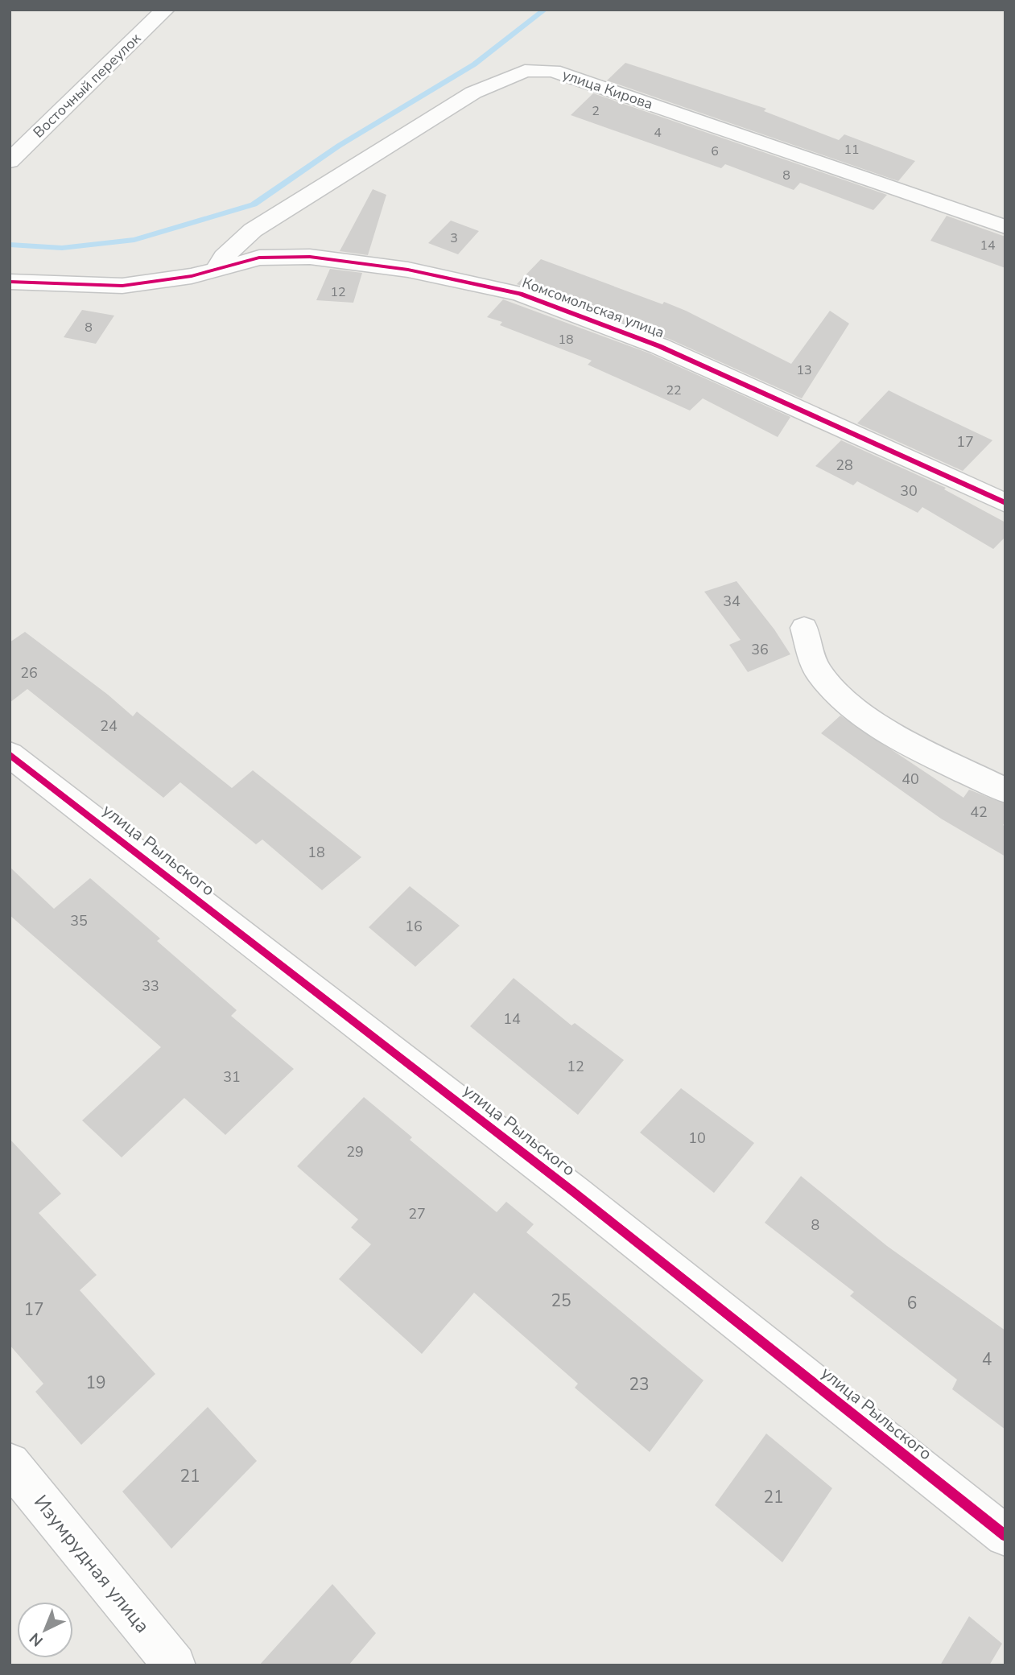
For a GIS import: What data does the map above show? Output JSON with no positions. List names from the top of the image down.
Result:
{
  "streets": {
    "street": [
      "Восточный переулок",
      "улица Кирова",
      "Комсомольская улица",
      "улица Рыльского",
      "Изумрудная улица"
    ]
  },
  "crossings": [
    ["улица Кирова", "Комсомольская улица"]
  ],
  "house_numbers": [
    "2",
    "4",
    "11",
    "6",
    "8",
    "3",
    "14",
    "12",
    "8",
    "18",
    "13",
    "22",
    "17",
    "28",
    "30",
    "34",
    "36",
    "26",
    "24",
    "40",
    "42",
    "18",
    "35",
    "16",
    "33",
    "14",
    "12",
    "31",
    "10",
    "29",
    "27",
    "8",
    "25",
    "6",
    "17",
    "4",
    "19",
    "23",
    "21",
    "21"
  ],
  "north": "bottom left"
}
